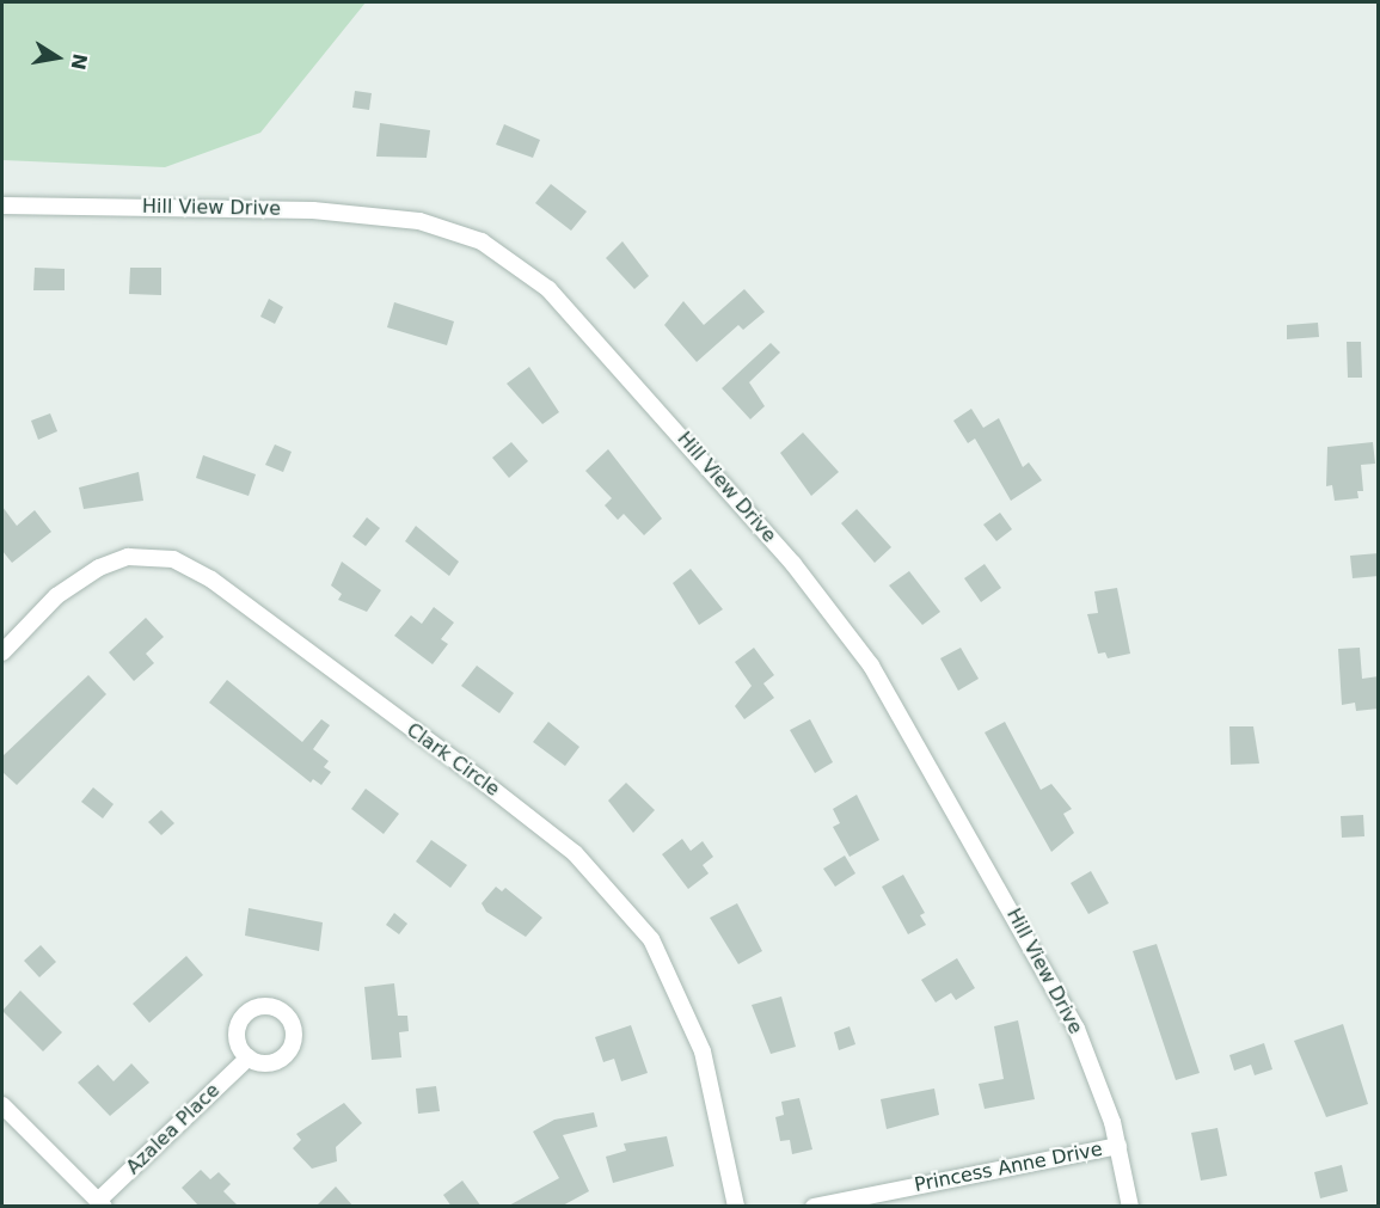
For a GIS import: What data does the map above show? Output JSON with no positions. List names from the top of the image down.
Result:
{
  "streets": {
    "street": [
      "Hill View Drive",
      "Clark Circle",
      "Azalea Place",
      "Princess Anne Drive"
    ]
  },
  "crossings": [
    ["Hill View Drive", "Princess Anne Drive"]
  ],
  "north": "right"
}
